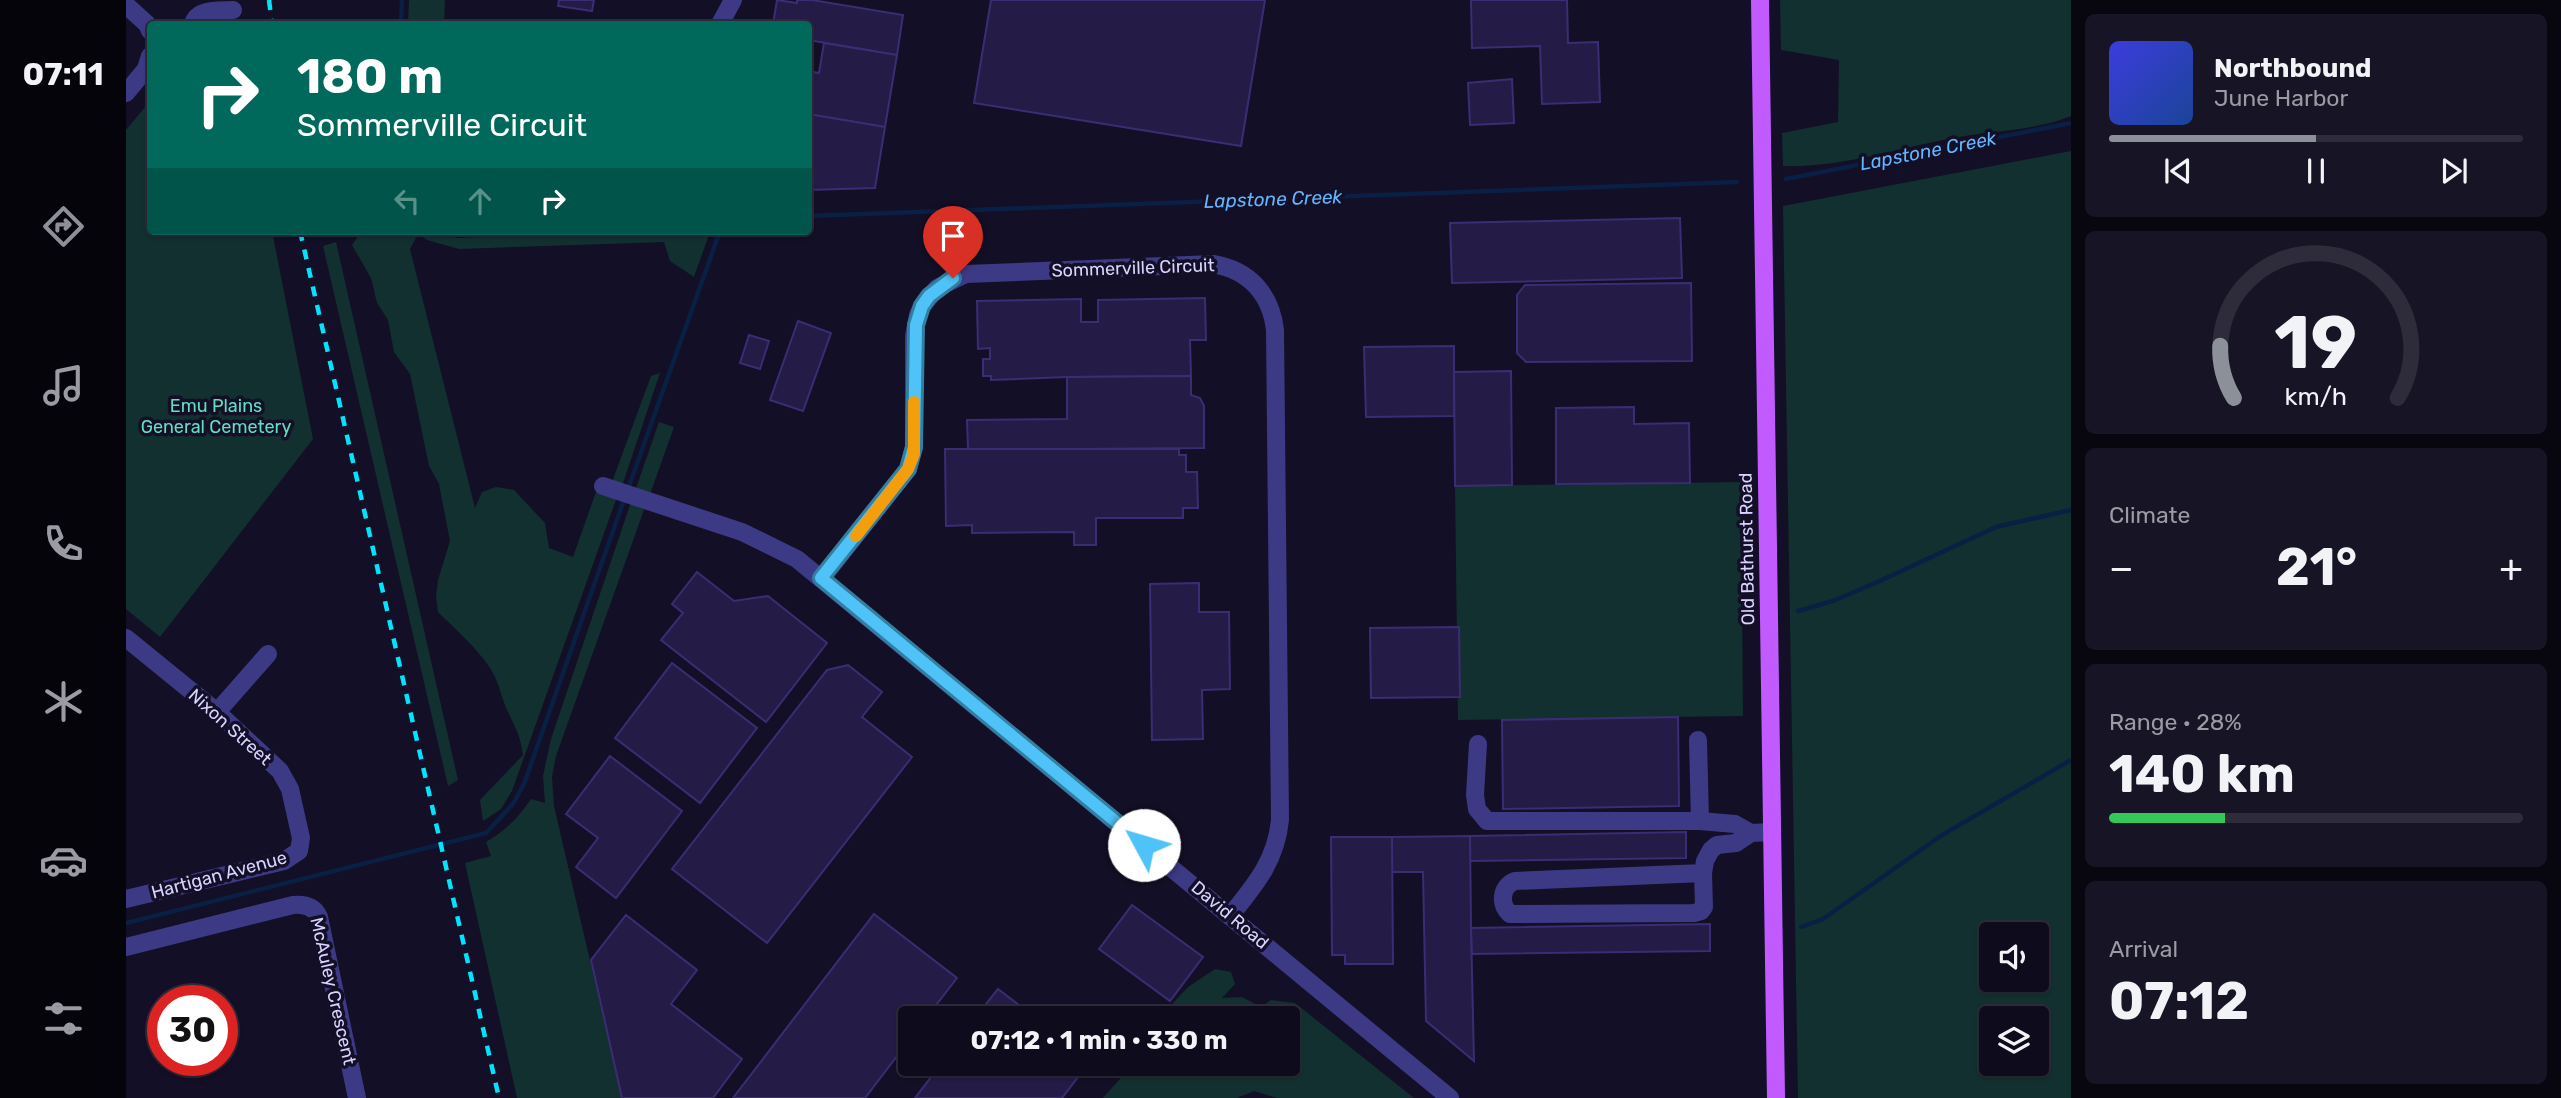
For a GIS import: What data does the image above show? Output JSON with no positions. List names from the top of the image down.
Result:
{
  "streets": {
    "main road": ["Old Bathurst Road"],
    "street": [
      "Sommerville Circuit",
      "Nixon Street",
      "Hartigan Avenue",
      "David Road",
      "McAuley Crescent"
    ]
  },
  "crossings": [
    ["Sommerville Circuit", "David Road"],
    ["Nixon Street", "Hartigan Avenue"]
  ],
  "water": ["Lapstone Creek"],
  "parks": ["Emu Plains General Cemetery"],
  "page": {
    "tabs": "07:11",
    "turn": ["180 m", "Sommerville Circuit"],
    "song": ["Northbound", "June Harbor"],
    "tile": [
      "Climate",
      ["Range · 28%", "140 km"],
      ["Arrival", "07:12"]
    ],
    "heat": ["−", "21°", "+"],
    "limit": "30",
    "trip": "07:12 · 1 min · 330 m",
    "gauge": ["19", "km/h"]
  }
}
